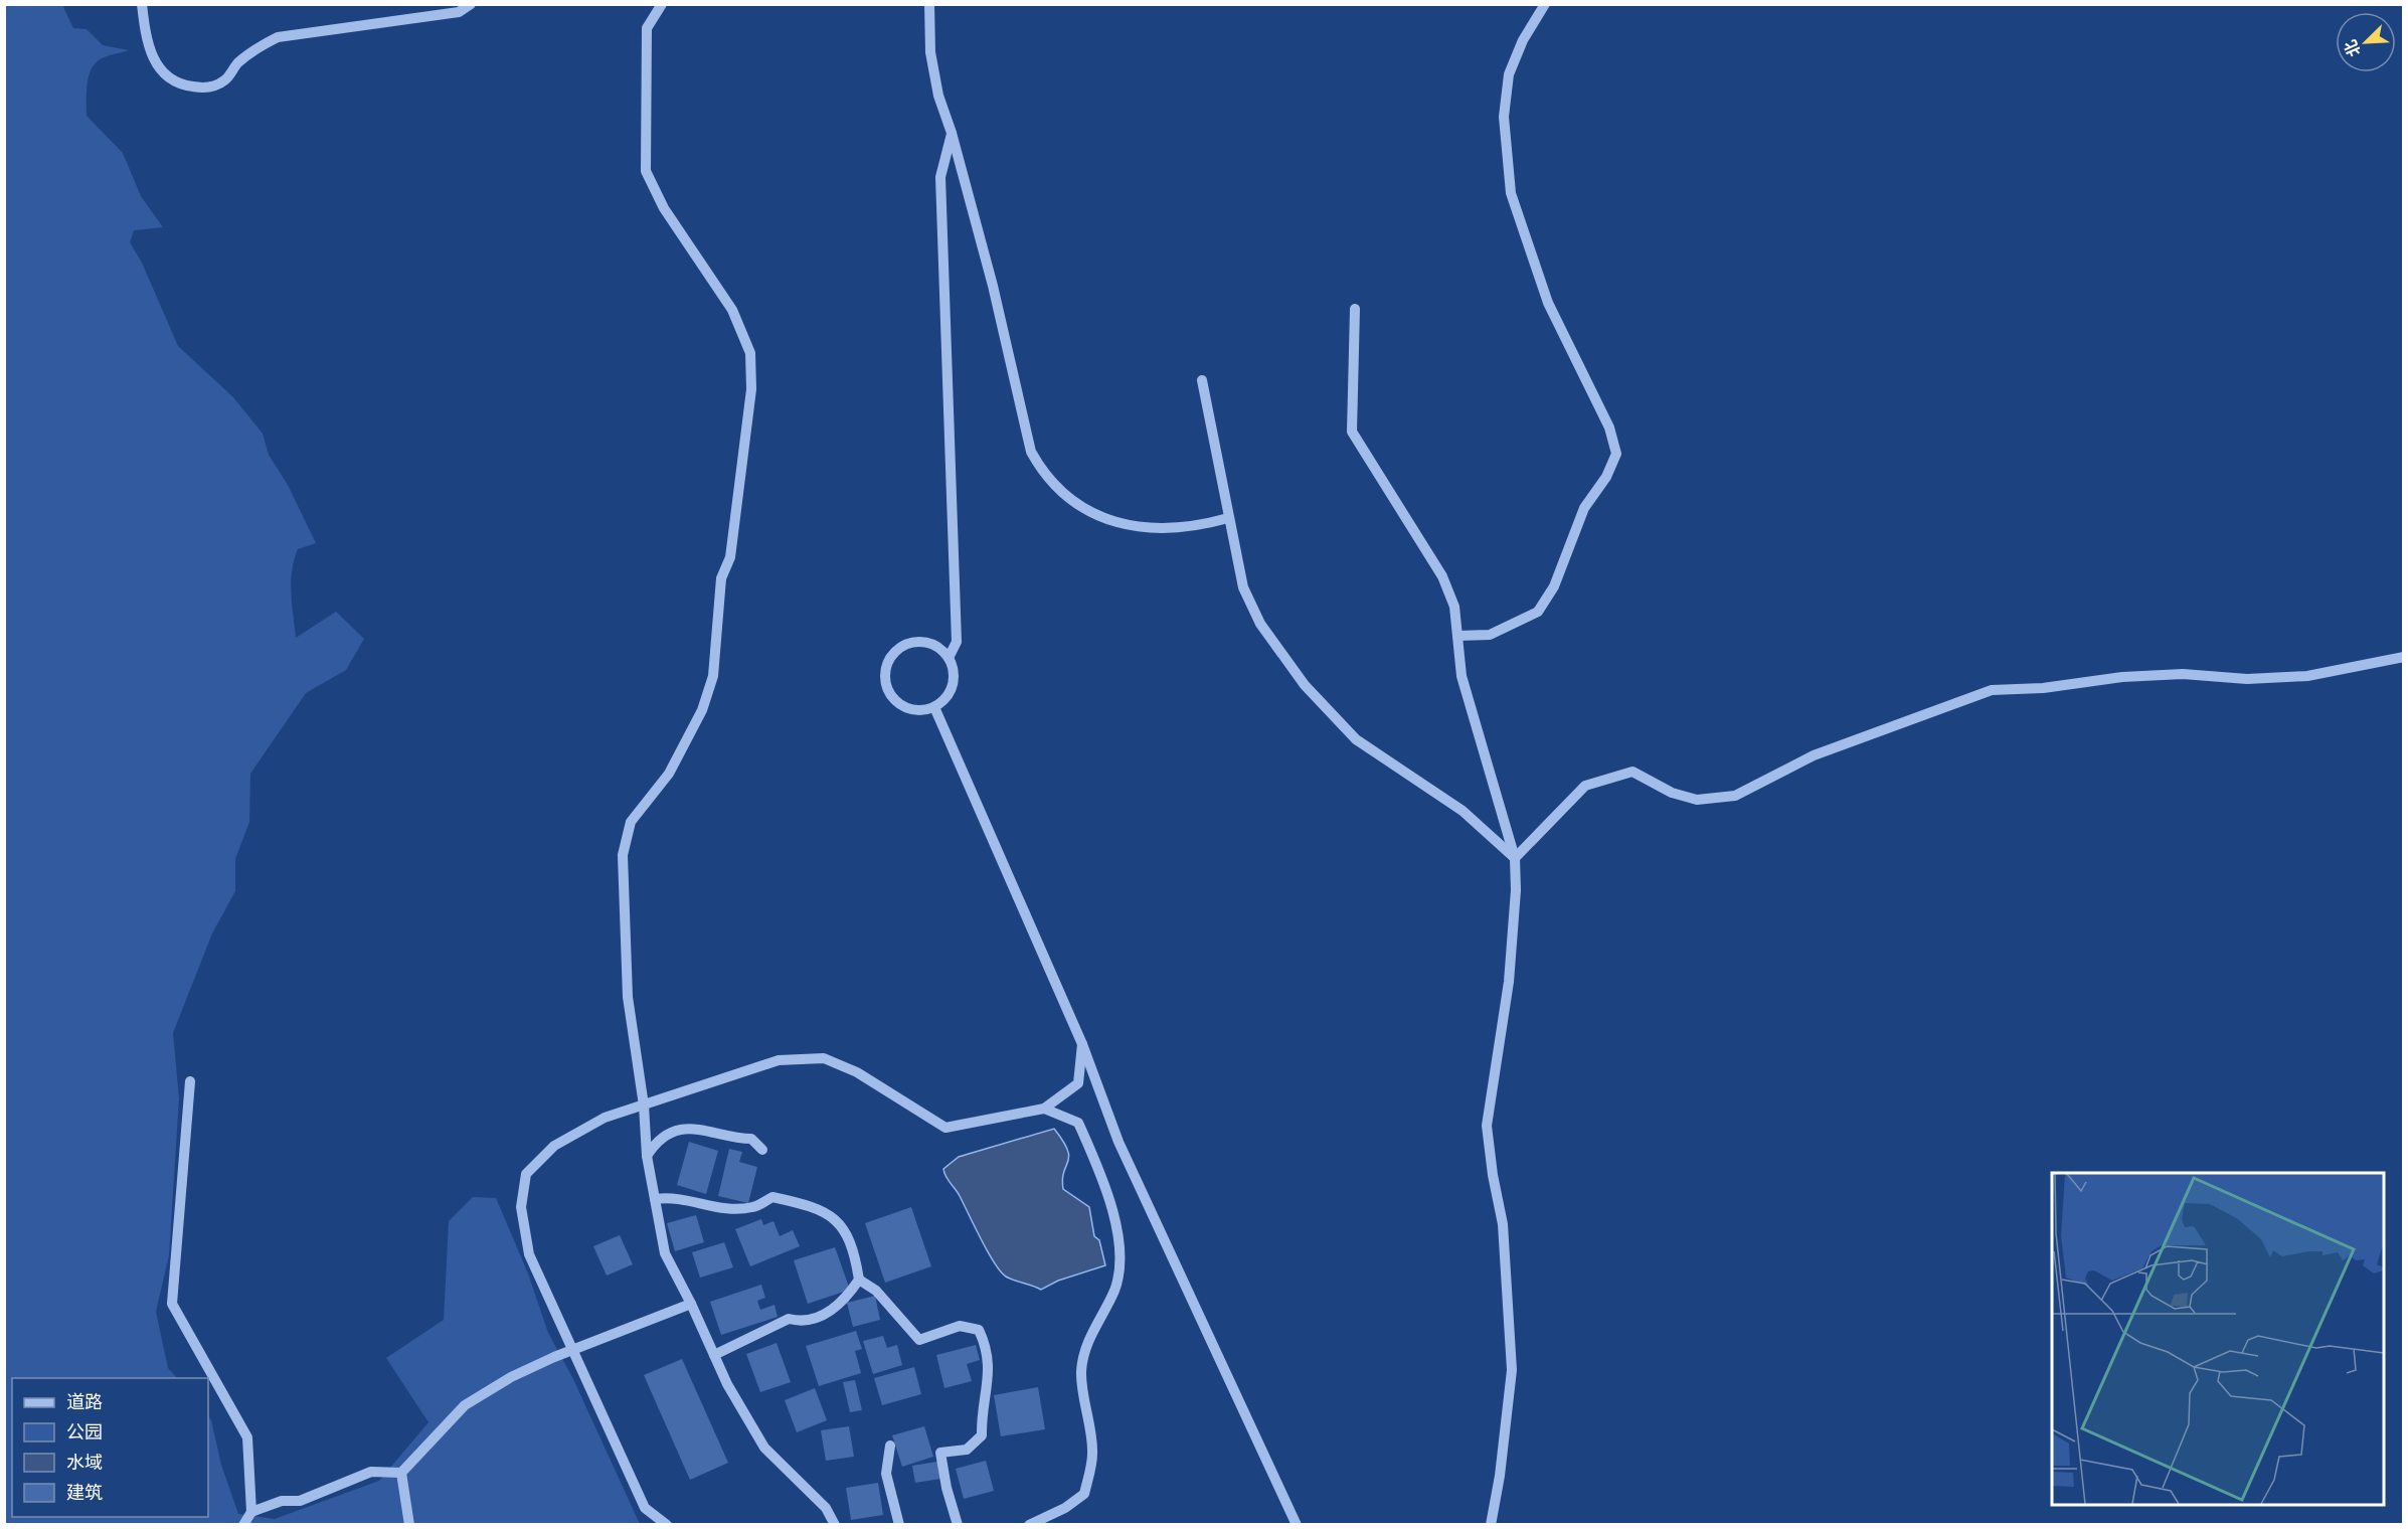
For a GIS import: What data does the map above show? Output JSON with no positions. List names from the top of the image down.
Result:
{
  "legend": [
    "道路",
    "公园",
    "水域",
    "建筑"
  ],
  "north": "bottom left"
}
